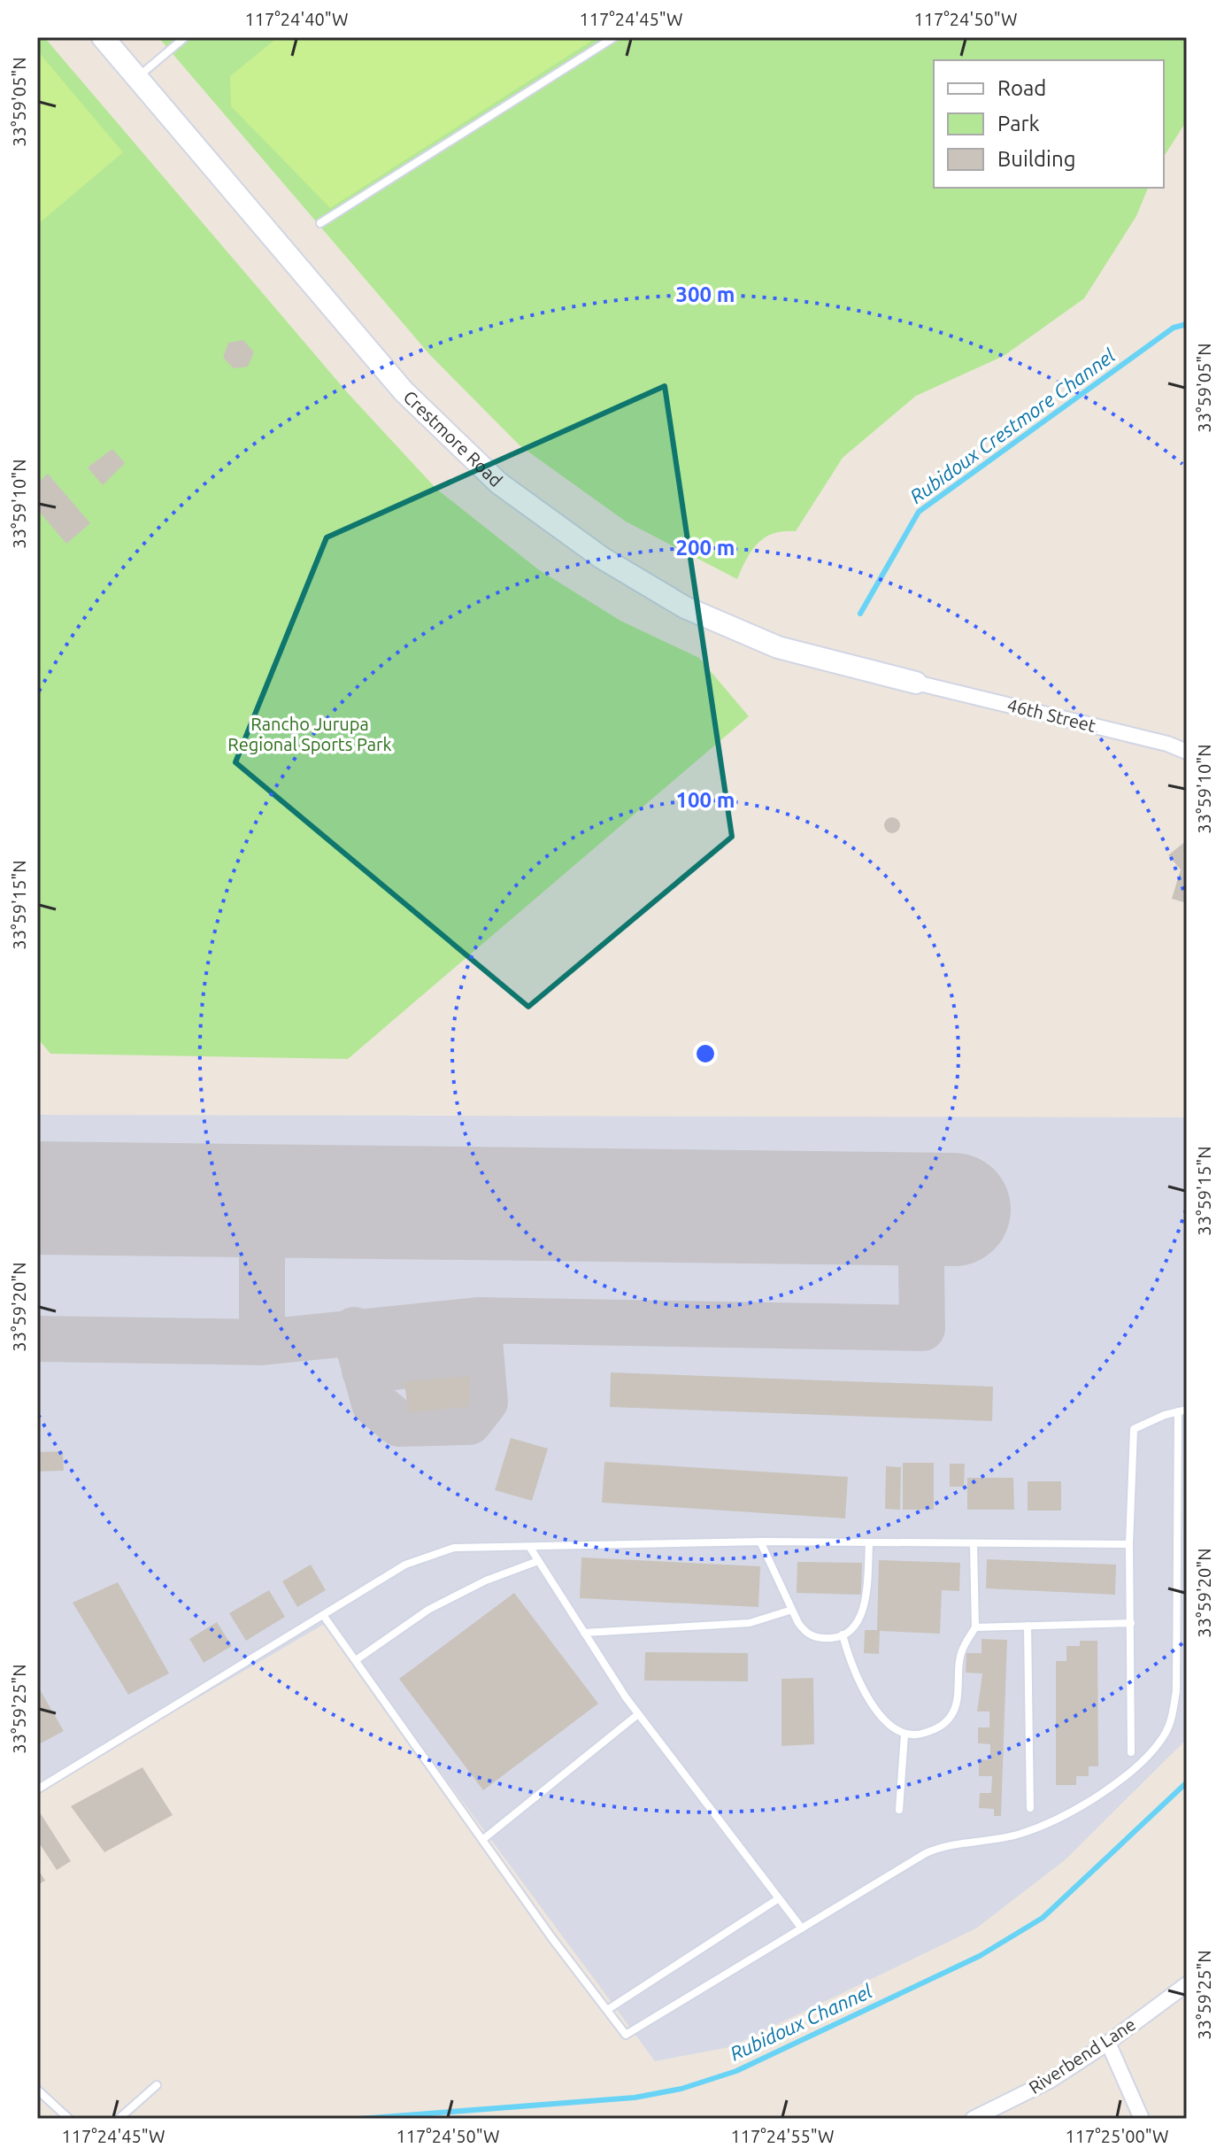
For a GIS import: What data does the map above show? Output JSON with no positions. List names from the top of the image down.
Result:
{
  "streets": {
    "street": ["Crestmore Road", "46th Street", "Riverbend Lane"]
  },
  "crossings": [
    ["Crestmore Road", "46th Street"]
  ],
  "water": ["Rubidoux Crestmore Channel", "Rubidoux Channel"],
  "parks": ["Rancho Jurupa Regional Sports Park"],
  "legend": ["Road", "Park", "Building"],
  "coordinates": [
    "117°24'40\"W",
    "117°24'45\"W",
    "117°24'50\"W",
    "33°59'05\"N",
    "33°59'10\"N",
    "33°59'15\"N",
    "33°59'20\"N",
    "33°59'25\"N",
    "117°24'55\"W",
    "117°25'00\"W"
  ],
  "rings": ["300 m", "200 m", "100 m"]
}
